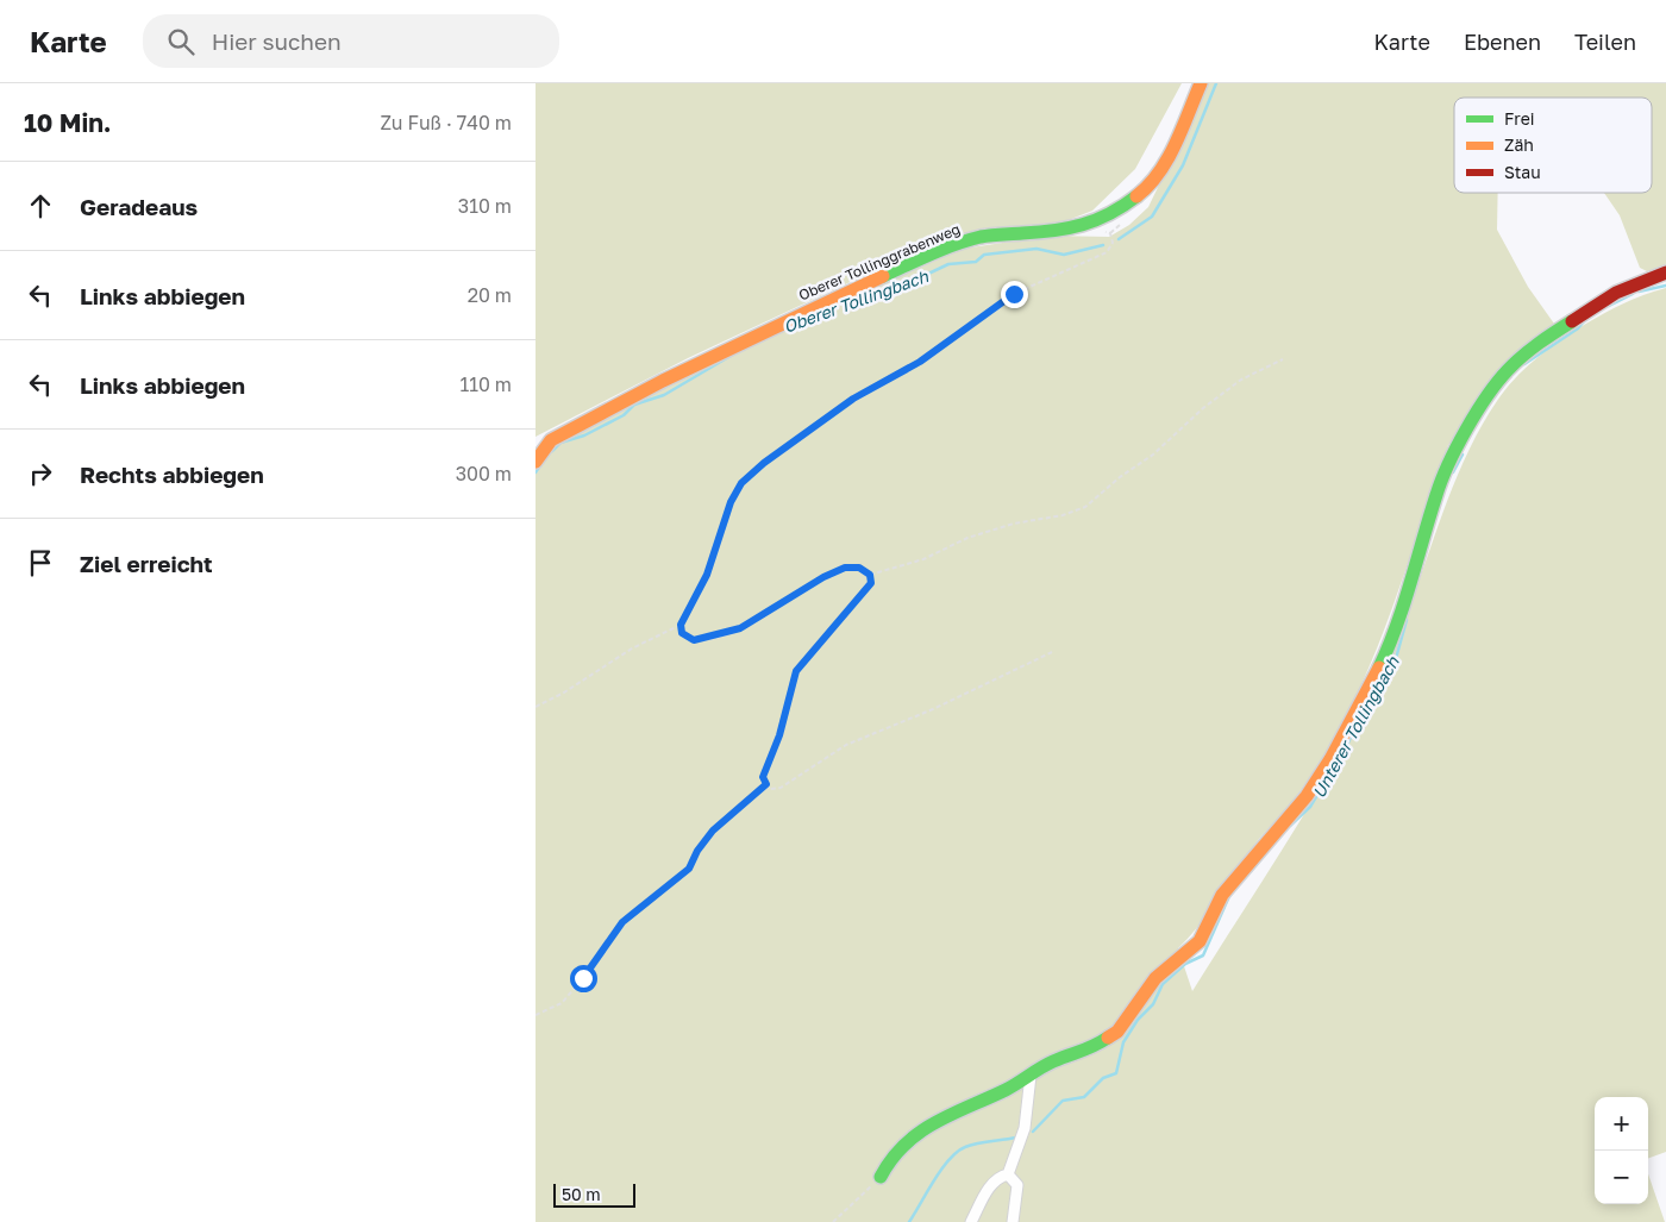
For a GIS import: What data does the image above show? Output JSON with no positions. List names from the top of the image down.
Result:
{
  "streets": {
    "street": ["Oberer Tollinggrabenweg"]
  },
  "water": ["Oberer Tollingbach", "Unterer Tollingbach"],
  "legend": ["Frei", "Zäh", "Stau"],
  "scale_bar": "50 m",
  "page": {
    "header": "Karte",
    "search": "Hier suchen",
    "nav": ["Karte", "Ebenen", "Teilen"],
    "heading": ["10 Min.", "Zu Fuß · 740 m"],
    "list": [
      ["Geradeaus", "310 m"],
      ["Links abbiegen", "20 m"],
      ["Links abbiegen", "110 m"],
      ["Rechts abbiegen", "300 m"],
      "Ziel erreicht"
    ],
    "map_buttons": ["+", "−"],
    "scale": "50 m"
  }
}
